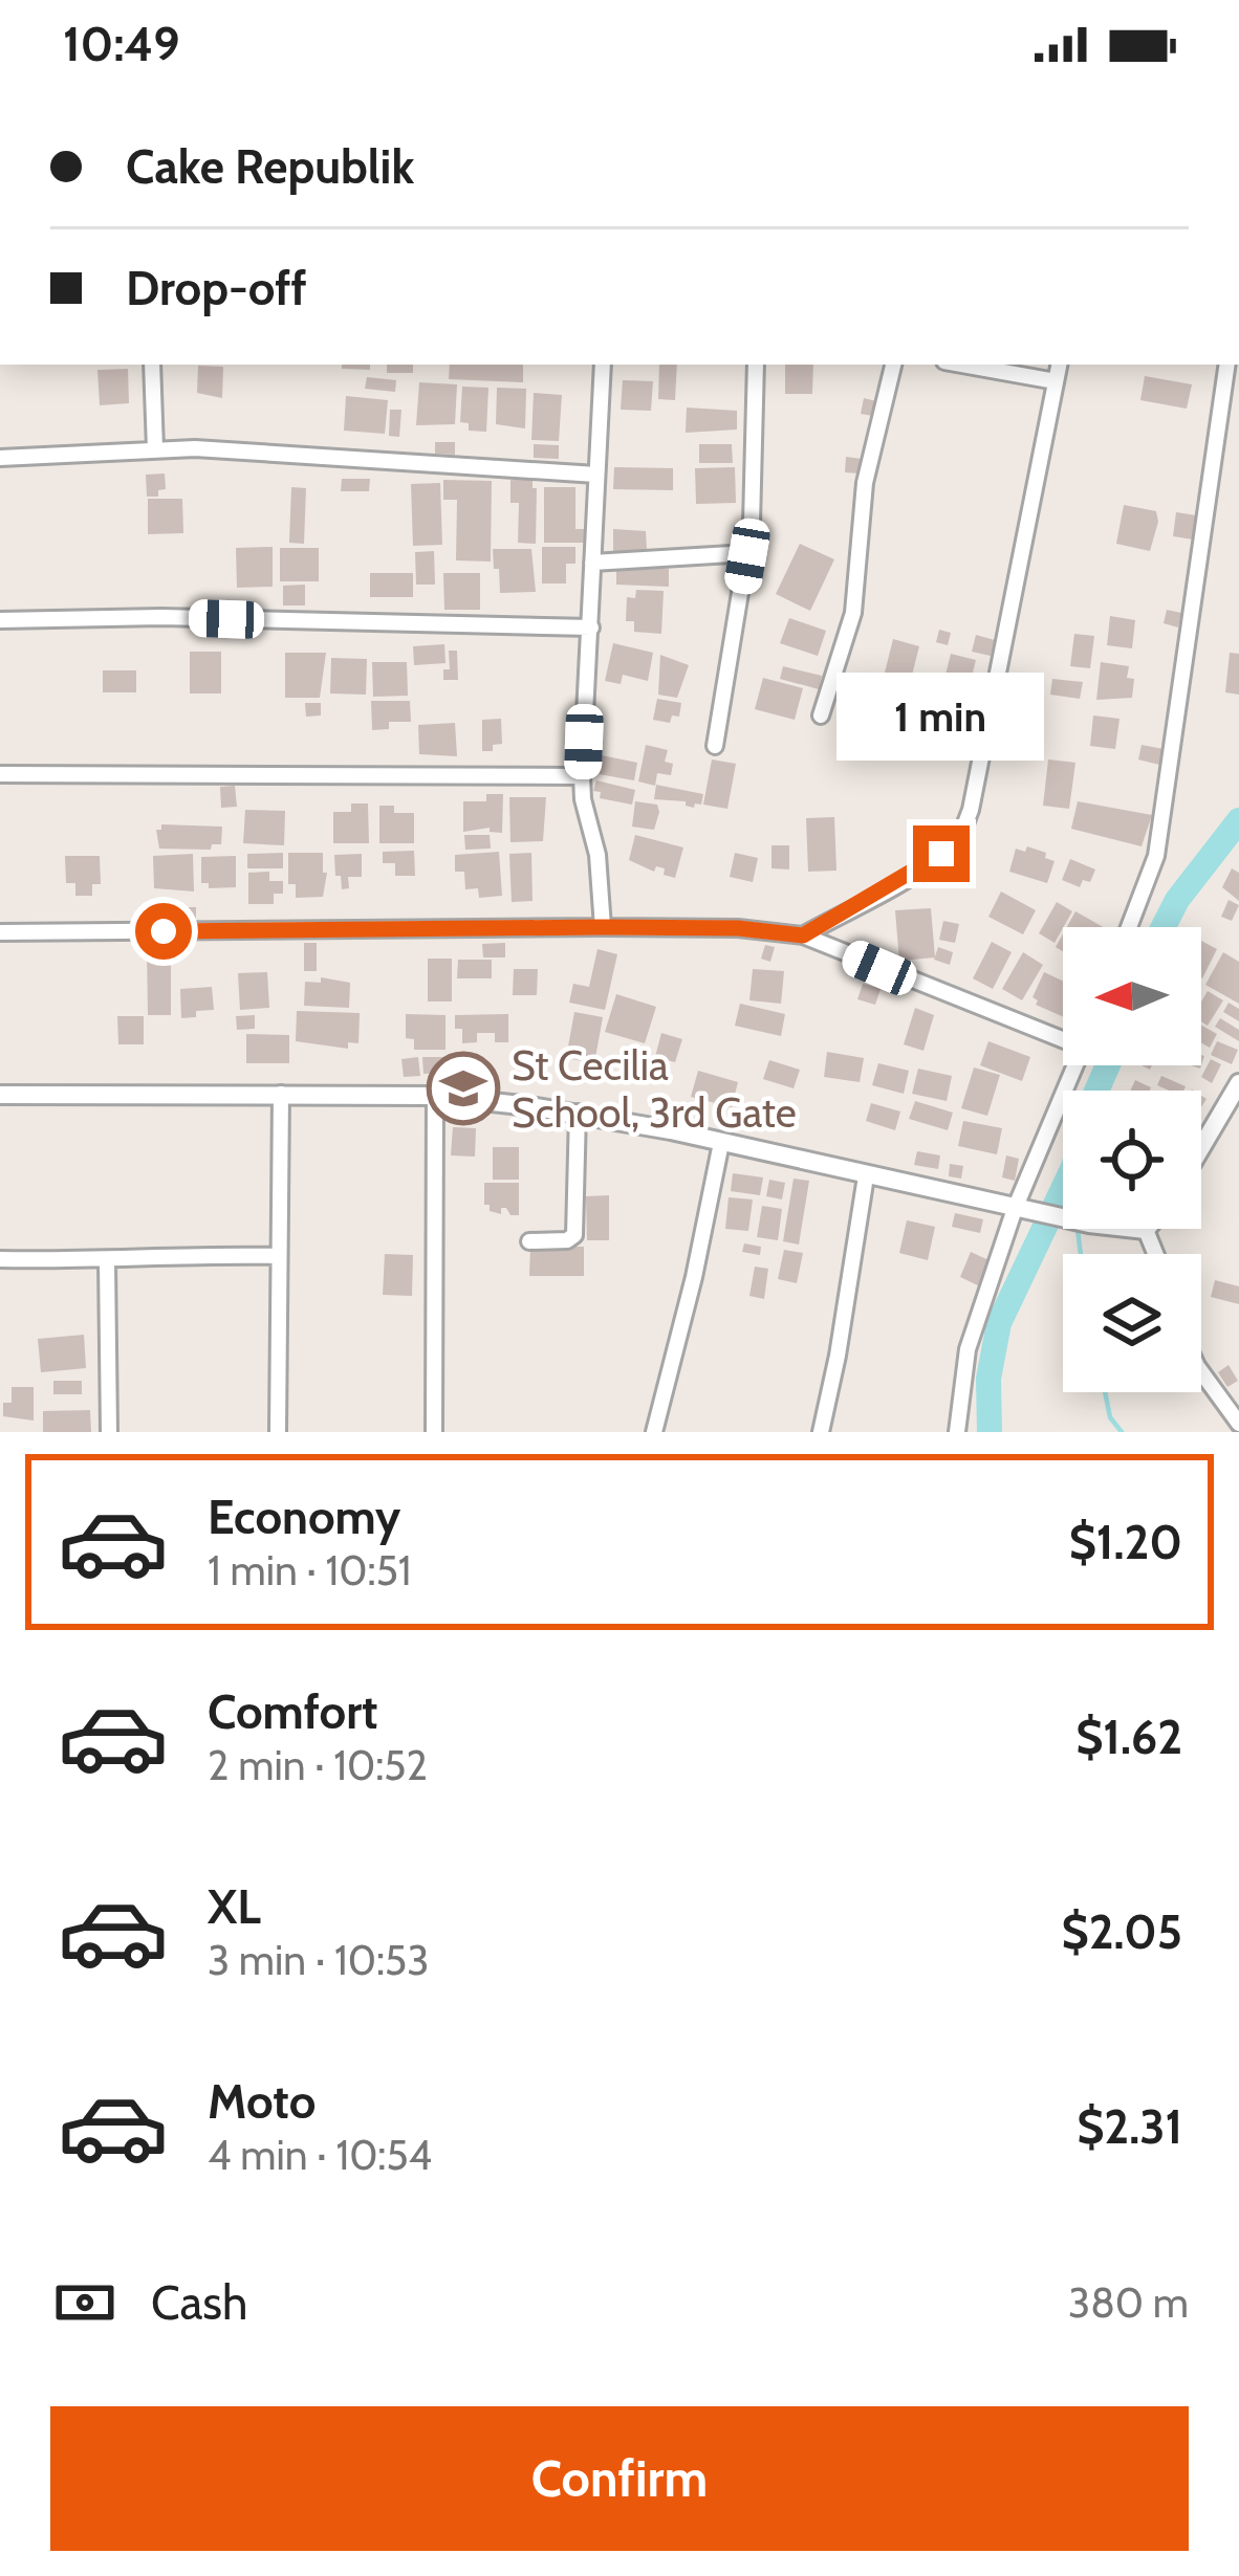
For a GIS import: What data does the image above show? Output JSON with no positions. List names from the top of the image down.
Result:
{
  "places": {
    "school or university": ["St Cecilia School, 3rd Gate"]
  },
  "north": "left",
  "page": {
    "status": "10:49",
    "banner": ["Cake Republik", "Drop-off"],
    "bubble": "1 min",
    "list": [
      {
        "name": "Economy",
        "note": "1 min · 10:51",
        "value": "$1.20"
      },
      {
        "name": "Comfort",
        "note": "2 min · 10:52",
        "value": "$1.62"
      },
      {
        "name": "XL",
        "note": "3 min · 10:53",
        "value": "$2.05"
      },
      {
        "name": "Moto",
        "note": "4 min · 10:54",
        "value": "$2.31"
      }
    ],
    "pay": ["Cash", "380 m"],
    "buttons": "Confirm"
  }
}
